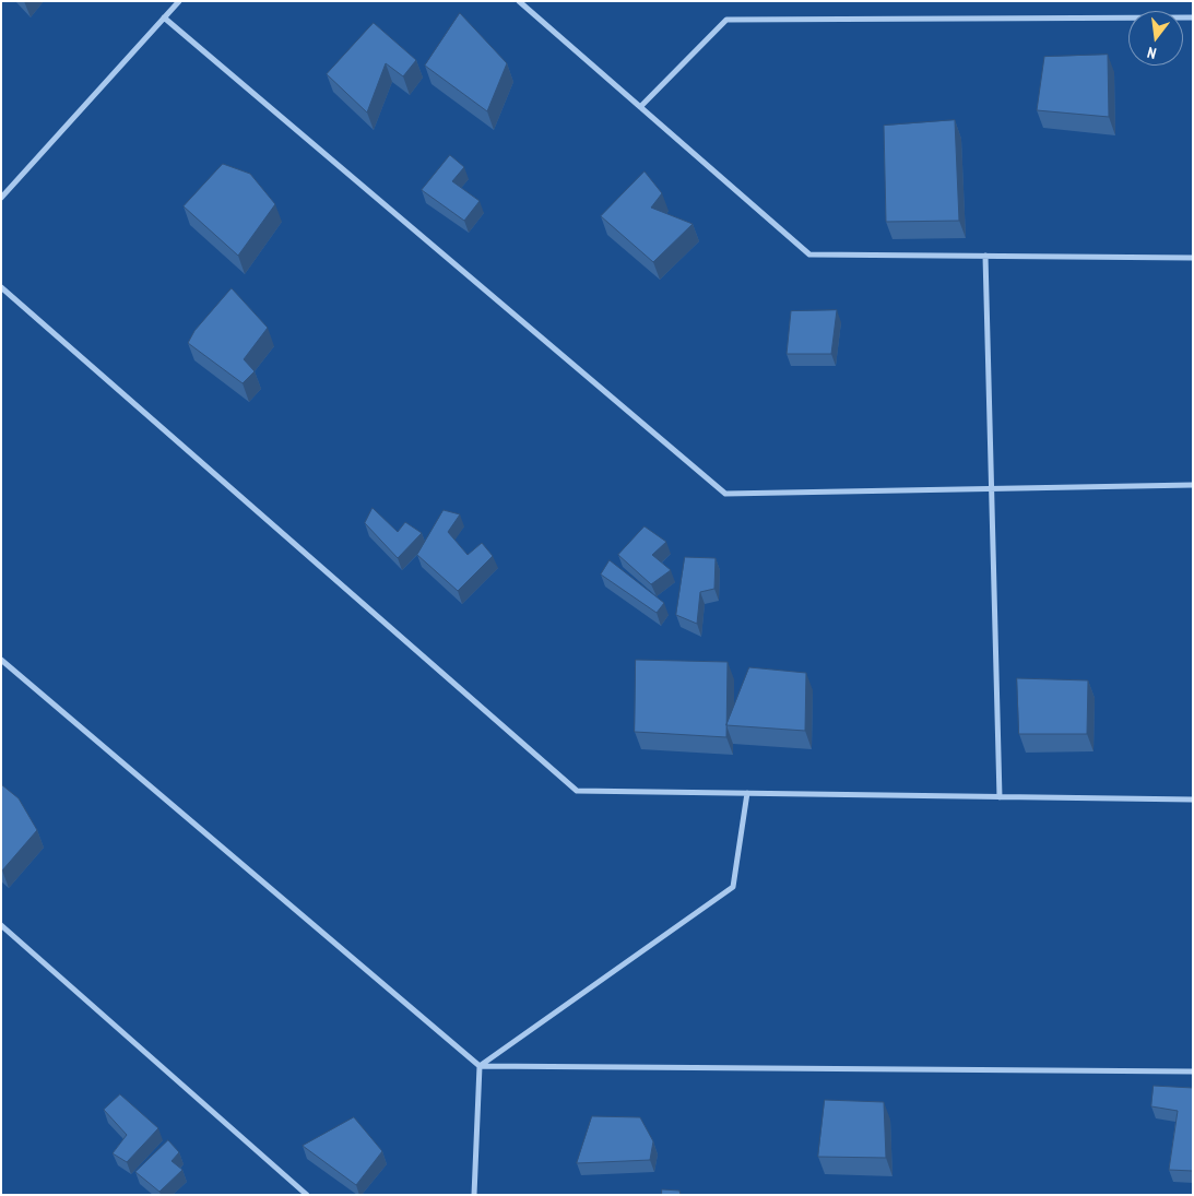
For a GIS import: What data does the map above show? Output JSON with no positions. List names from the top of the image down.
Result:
{
  "north": "bottom"
}
